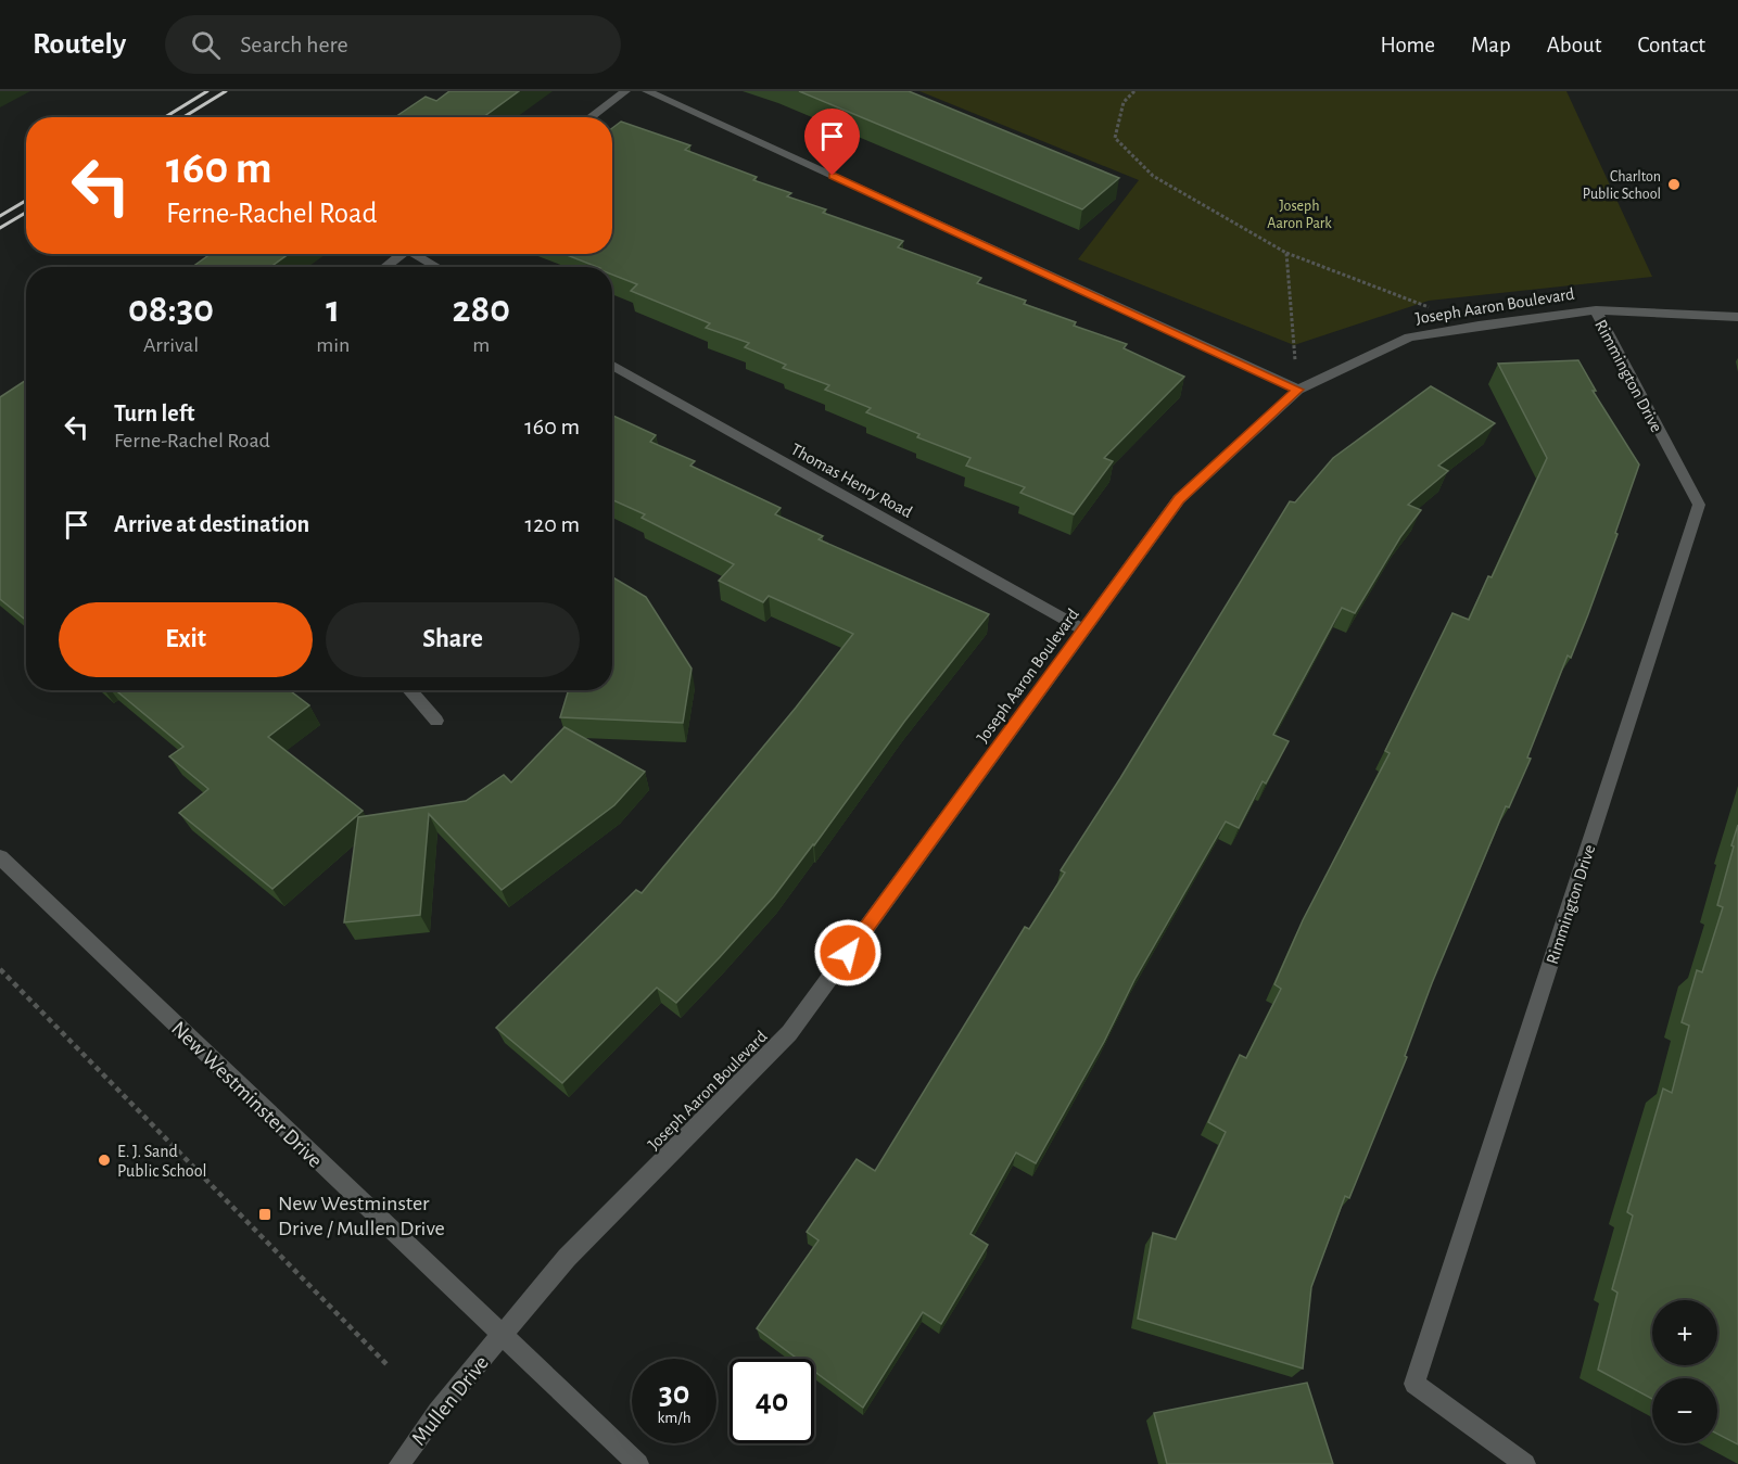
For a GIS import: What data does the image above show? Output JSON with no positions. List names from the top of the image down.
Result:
{
  "streets": {
    "street": [
      "Joseph Aaron Boulevard",
      "Rimmington Drive",
      "Thomas Henry Road",
      "New Westminster Drive",
      "Mullen Drive"
    ]
  },
  "crossings": [
    ["Joseph Aaron Boulevard", "Rimmington Drive"],
    ["Joseph Aaron Boulevard", "Thomas Henry Road"],
    ["Joseph Aaron Boulevard", "New Westminster Drive"],
    ["Joseph Aaron Boulevard", "Mullen Drive"],
    ["New Westminster Drive", "Mullen Drive"]
  ],
  "parks": ["Joseph Aaron Park"],
  "places": {
    "other": ["Charlton Public School", "E. J. Sand Public School"],
    "transit": ["New Westminster Drive / Mullen Drive"]
  },
  "page": {
    "header": "Routely",
    "search": "Search here",
    "nav": [
      "Home",
      "Map",
      "About",
      "Contact"
    ],
    "turn": ["160 m", "Ferne-Rachel Road"],
    "eta": [
      "08:30",
      "Arrival",
      "1",
      "min",
      "280",
      "m"
    ],
    "list": [
      {
        "name": "Turn left",
        "note": "Ferne-Rachel Road",
        "value": "160 m"
      },
      {
        "name": "Arrive at destination",
        "value": "120 m"
      }
    ],
    "buttons": ["Exit", "Share"],
    "map_buttons": ["+", "−"],
    "speed": "30 km/h",
    "limit": "40"
  }
}
